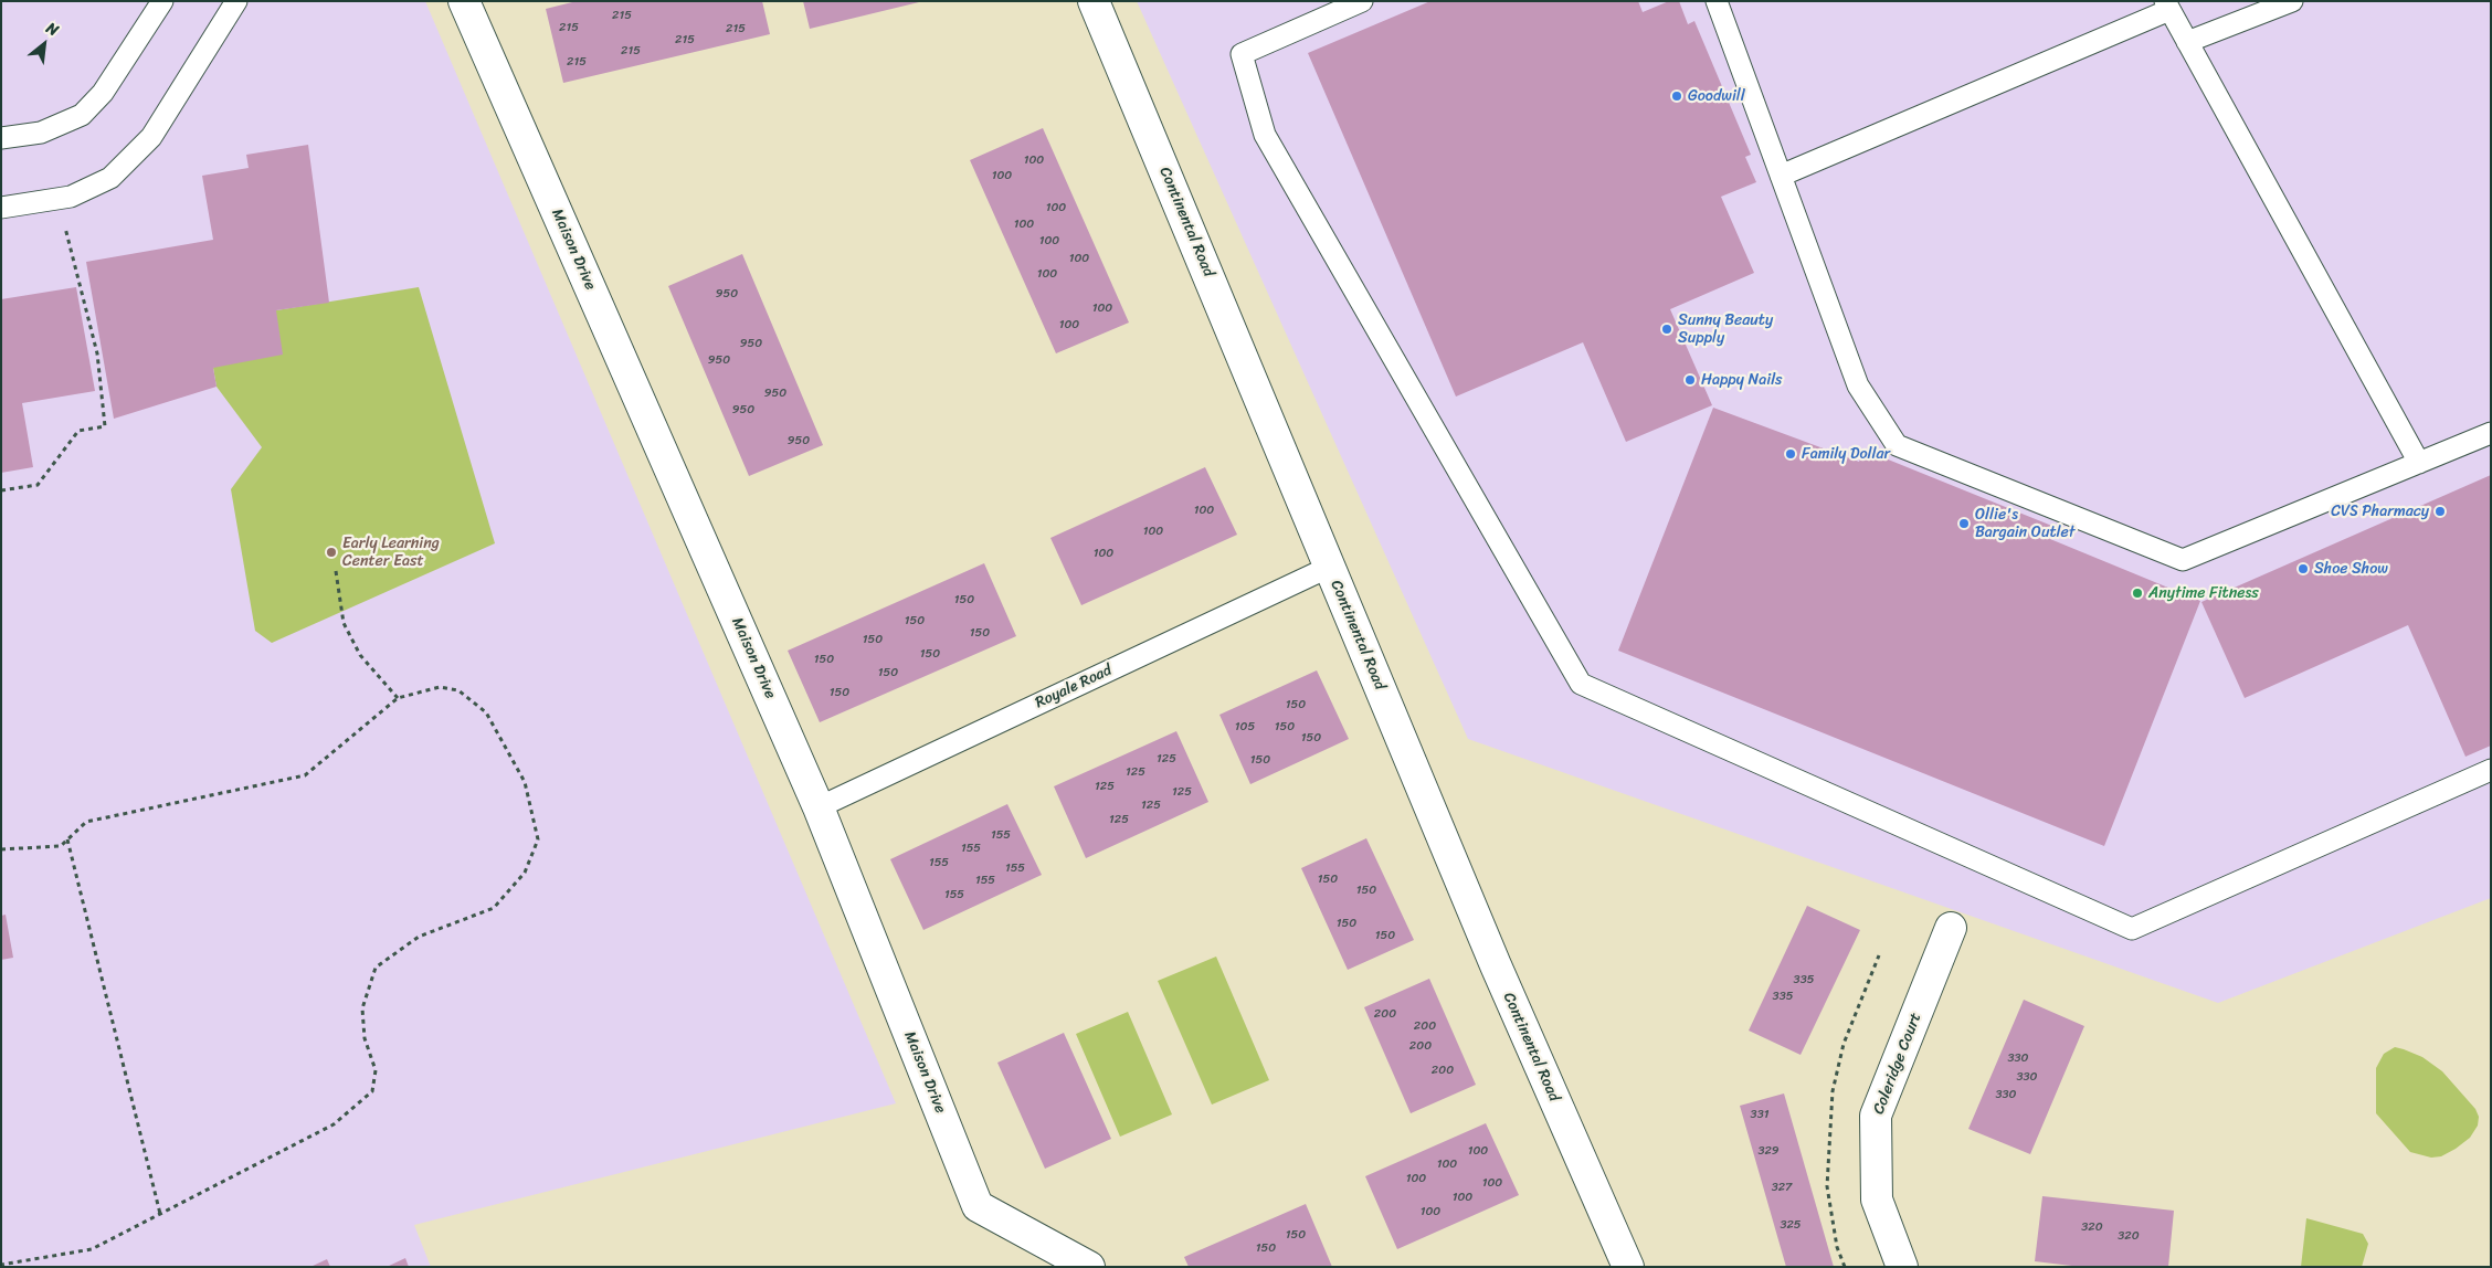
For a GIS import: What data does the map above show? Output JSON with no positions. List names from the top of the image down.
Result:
{
  "streets": {
    "street": ["Continental Road", "Maison Drive", "Coleridge Court"],
    "lane": ["Royale Road"]
  },
  "crossings": [
    ["Continental Road", "Royale Road"],
    ["Maison Drive", "Royale Road"]
  ],
  "places": [
    "Goodwill",
    "Sunny Beauty Supply",
    "Happy Nails",
    "Family Dollar",
    "CVS Pharmacy",
    "Ollie's Bargain Outlet",
    "Early Learning Center East",
    "Shoe Show",
    "Anytime Fitness"
  ],
  "house_numbers": [
    "215",
    "215",
    "215",
    "215",
    "215",
    "215",
    "100",
    "100",
    "100",
    "100",
    "100",
    "100",
    "100",
    "950",
    "100",
    "100",
    "950",
    "950",
    "950",
    "950",
    "950",
    "100",
    "100",
    "100",
    "150",
    "150",
    "150",
    "150",
    "150",
    "150",
    "150",
    "150",
    "150",
    "105",
    "150",
    "150",
    "125",
    "150",
    "125",
    "125",
    "125",
    "125",
    "125",
    "155",
    "155",
    "155",
    "155",
    "150",
    "155",
    "150",
    "155",
    "150",
    "150",
    "335",
    "335",
    "200",
    "200",
    "200",
    "330",
    "200",
    "330",
    "330",
    "331",
    "100",
    "329",
    "100",
    "100",
    "100",
    "327",
    "100",
    "100",
    "325",
    "320",
    "150",
    "320",
    "150"
  ],
  "north": "top right"
}
